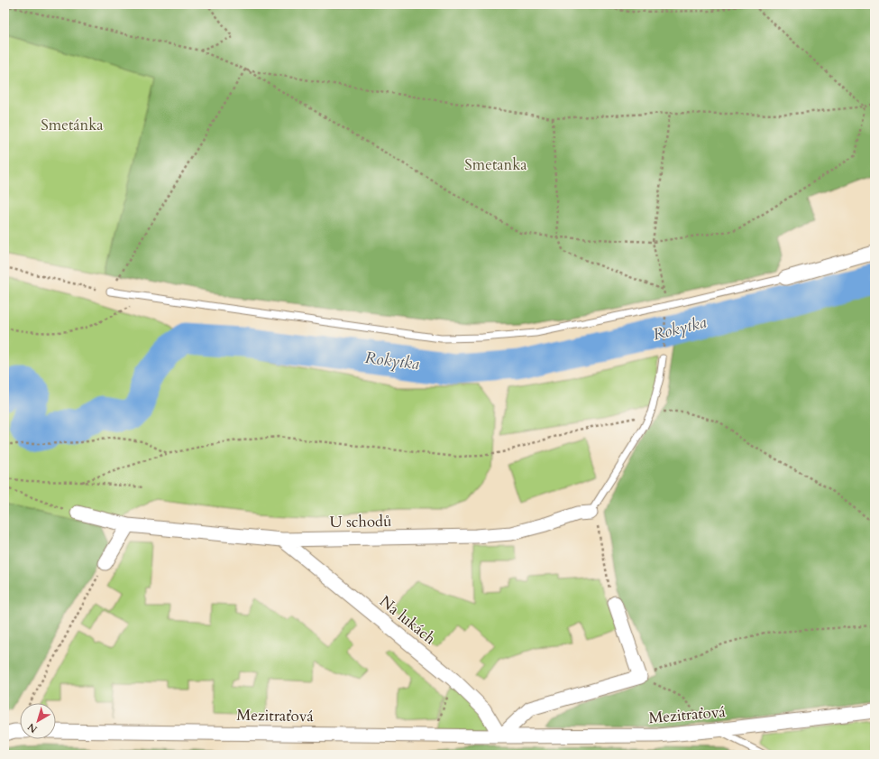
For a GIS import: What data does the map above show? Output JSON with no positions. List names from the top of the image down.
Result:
{
  "streets": {
    "street": ["U schodů", "Na lukách", "Mezitraťová"]
  },
  "crossings": [
    ["U schodů", "Na lukách"],
    ["Na lukách", "Mezitraťová"]
  ],
  "water": ["Rokytka"],
  "parks": ["Smetánka", "Smetanka"],
  "north": "bottom left"
}
